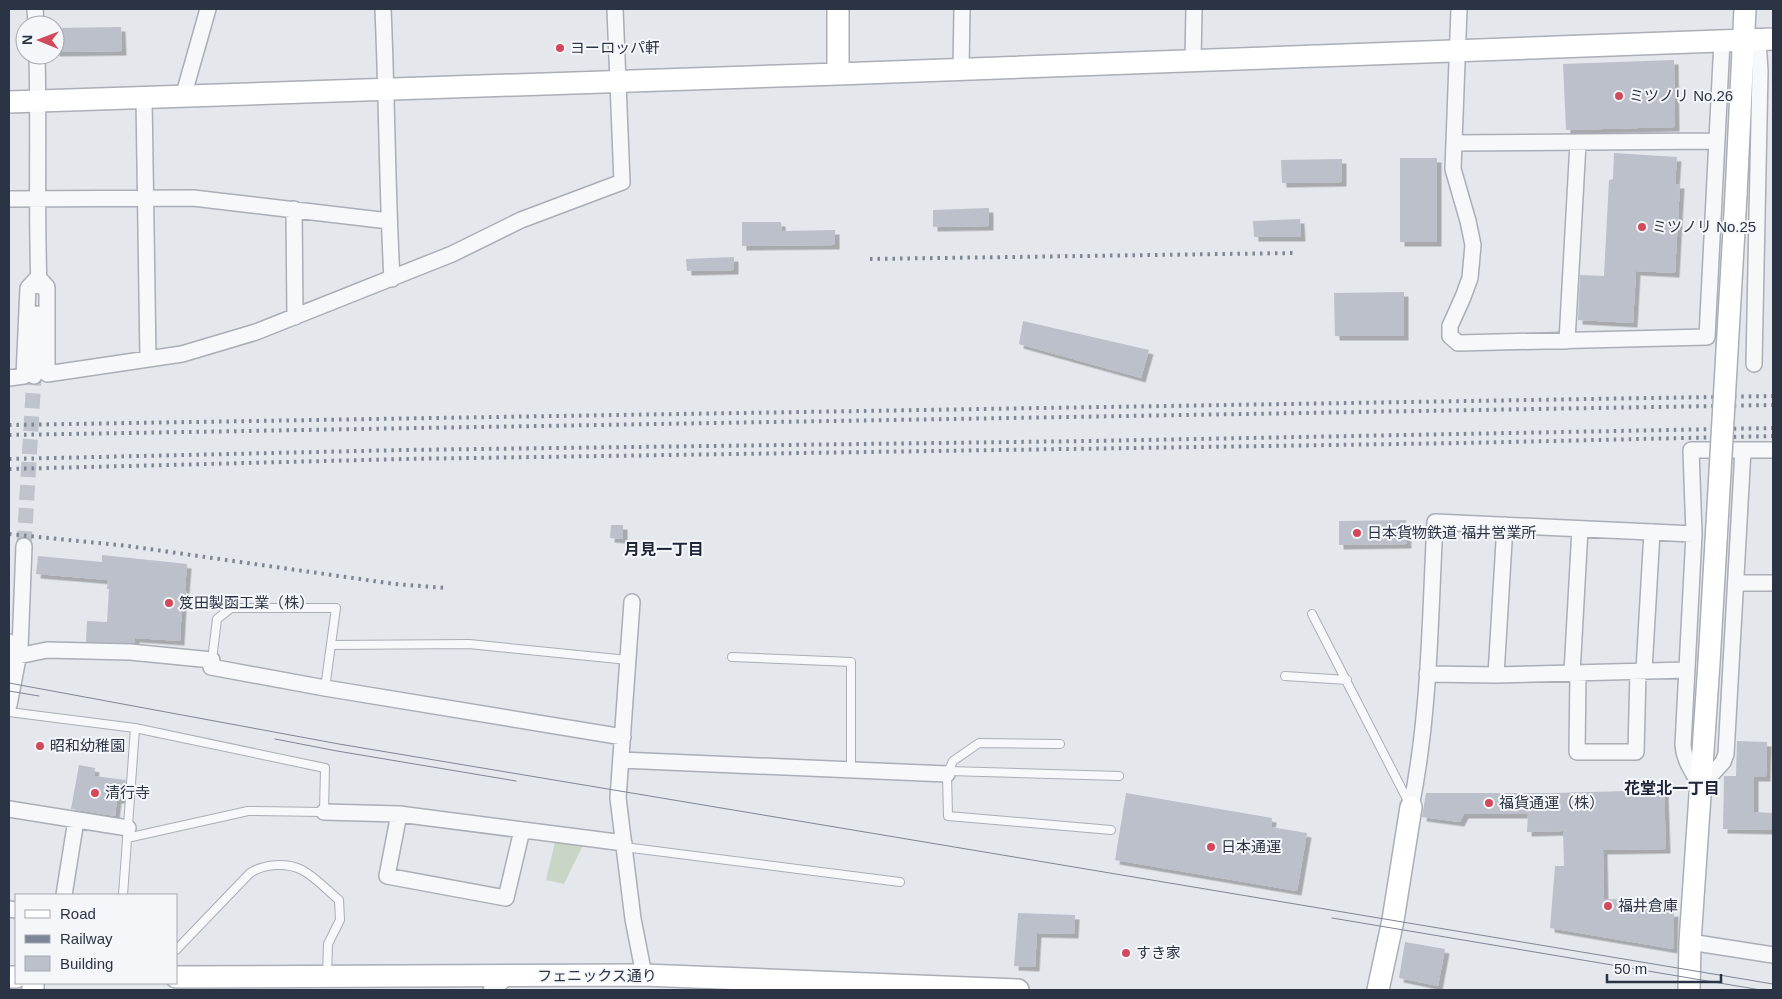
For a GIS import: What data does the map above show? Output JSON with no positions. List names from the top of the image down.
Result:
{
  "streets": {
    "street": ["フェニックス通り"]
  },
  "districts": ["月見一丁目", "花堂北一丁目"],
  "places": [
    "ヨーロッパ軒",
    "ミツノリ No.26",
    "ミツノリ No.25",
    "日本貨物鉄道 福井営業所",
    "笈田製函工業（株）",
    "昭和幼稚園",
    "清行寺",
    "福貨通運（株）",
    "日本通運",
    "福井倉庫",
    "すき家"
  ],
  "legend": ["Road", "Railway", "Building"],
  "scale_bar": "50 m",
  "north": "left"
}
